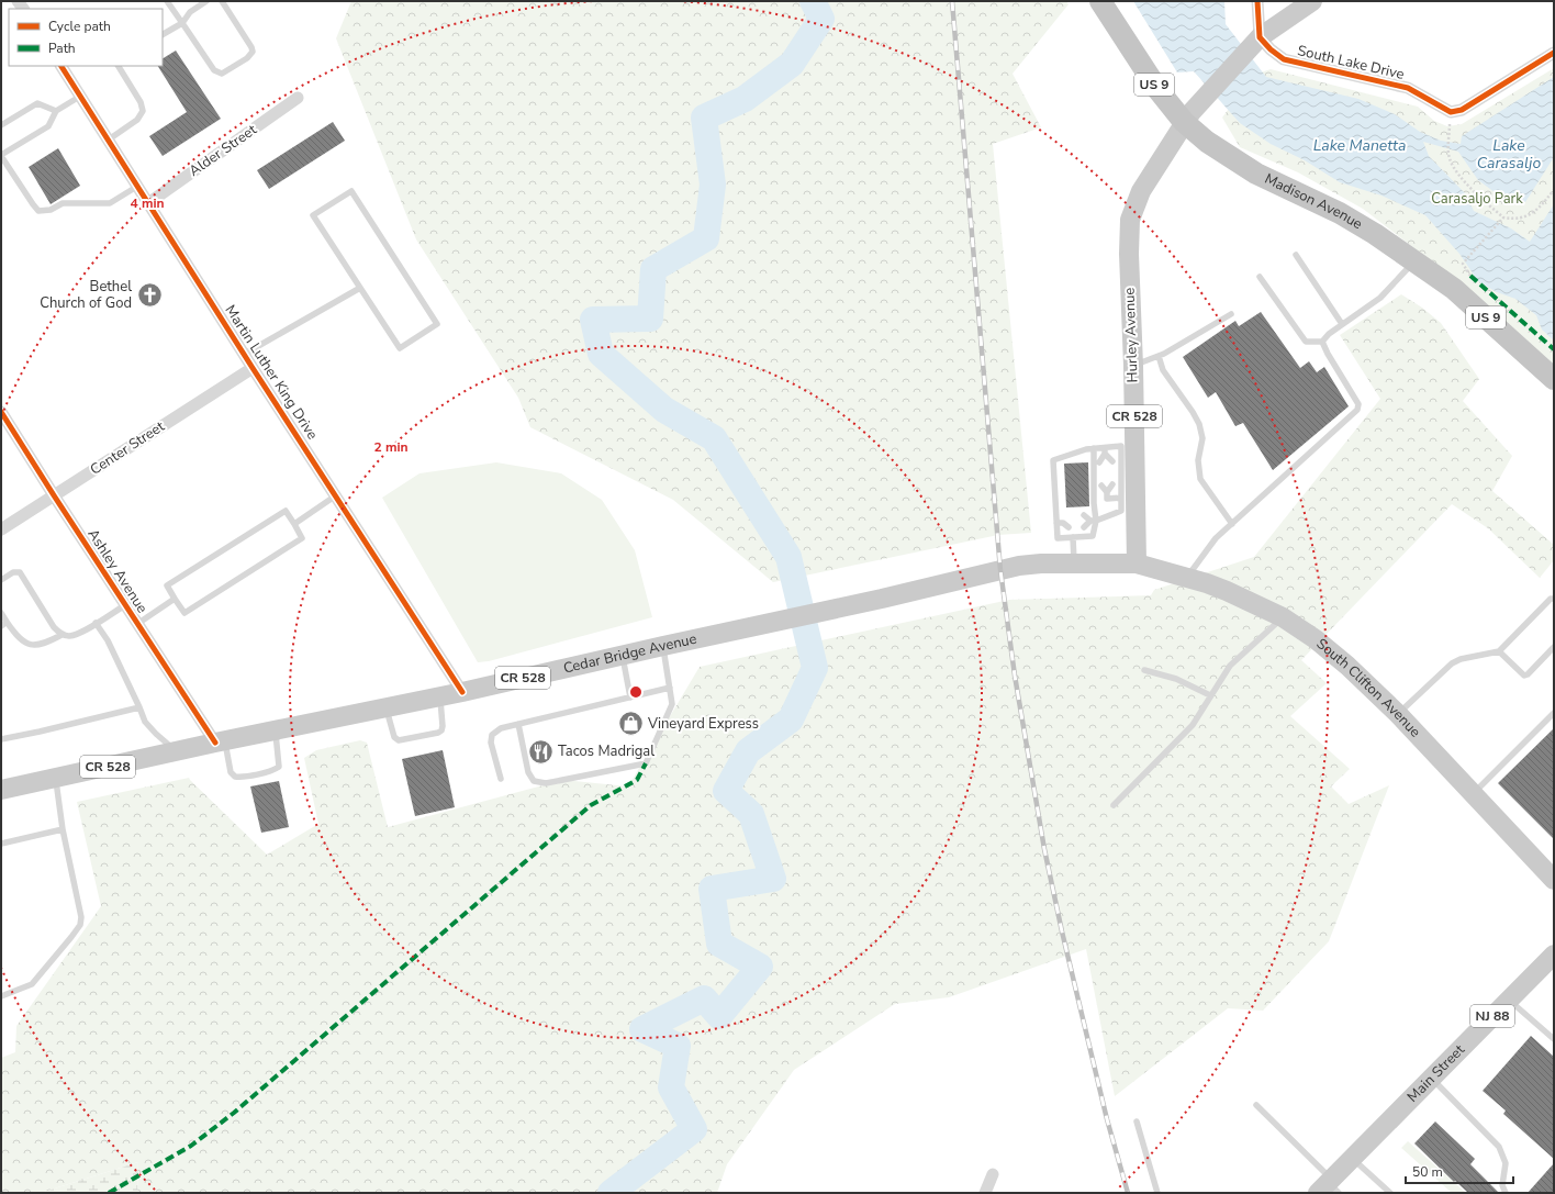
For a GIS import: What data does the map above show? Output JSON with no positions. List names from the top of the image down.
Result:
{
  "streets": {
    "highway": ["US 9", "Madison Avenue"],
    "main road": [
      "Hurley Avenue",
      "CR 528",
      "Cedar Bridge Avenue",
      "South Clifton Avenue",
      "NJ 88",
      "Main Street"
    ],
    "street": [
      "South Lake Drive",
      "Alder Street",
      "Martin Luther King Drive",
      "Center Street",
      "Ashley Avenue"
    ]
  },
  "crossings": [
    ["South Lake Drive", "CR 528"],
    ["Alder Street", "Martin Luther King Drive"],
    ["Madison Avenue", "Hurley Avenue"],
    ["Madison Avenue", "CR 528"],
    ["Hurley Avenue", "CR 528"],
    ["Hurley Avenue", "South Clifton Avenue"],
    ["Martin Luther King Drive", "Center Street"],
    ["Martin Luther King Drive", "Cedar Bridge Avenue"],
    ["CR 528", "Cedar Bridge Avenue"],
    ["CR 528", "South Clifton Avenue"],
    ["Center Street", "Ashley Avenue"],
    ["Ashley Avenue", "Cedar Bridge Avenue"]
  ],
  "water": ["Lake Manetta", "Lake Carasaljo"],
  "parks": ["Carasaljo Park"],
  "places": {
    "church": ["Bethel Church of God"],
    "shop": ["Vineyard Express"],
    "restaurant": ["Tacos Madrigal"]
  },
  "legend": ["Cycle path", "Path"],
  "scale_bar": "50 m",
  "rings": ["4 min", "2 min"]
}
